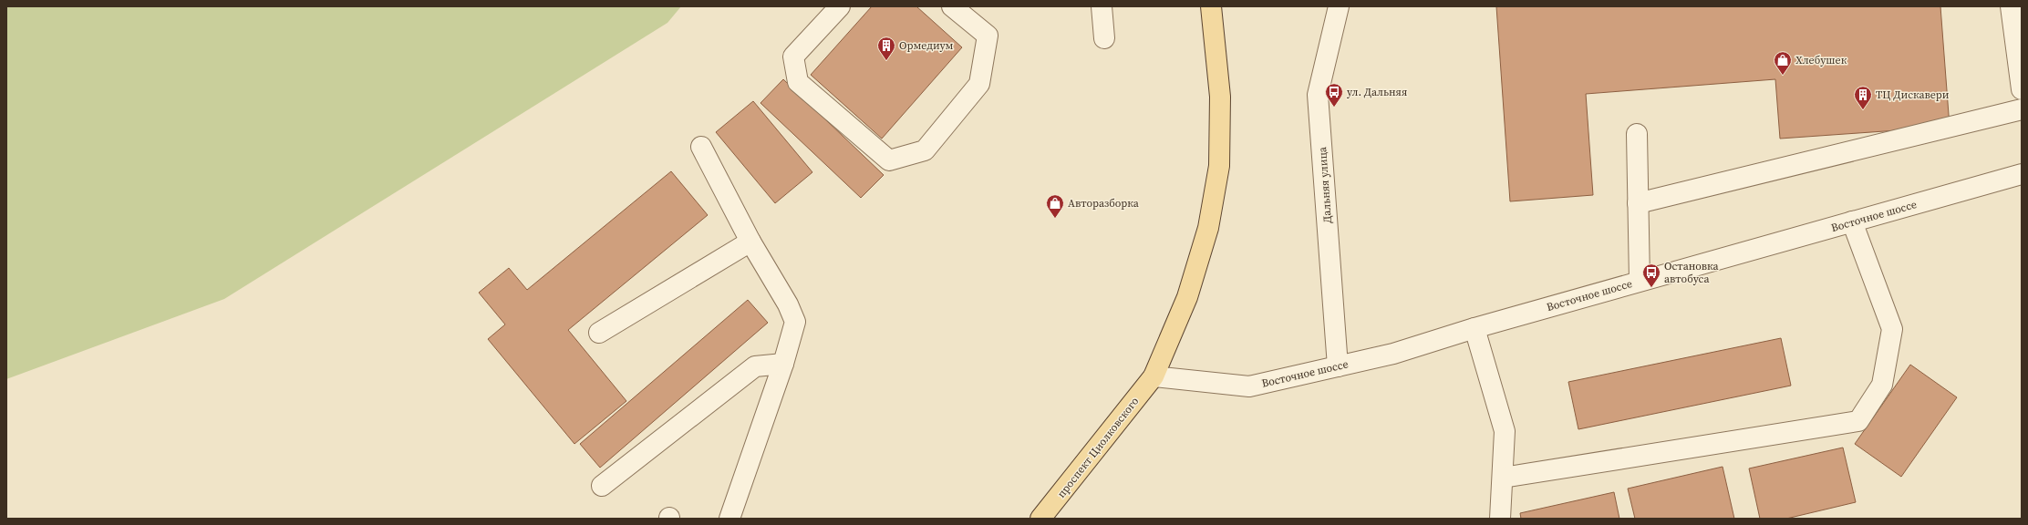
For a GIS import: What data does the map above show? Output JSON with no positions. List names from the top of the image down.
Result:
{
  "streets": {
    "main road": ["проспект Циолковского"],
    "street": ["Дальняя улица", "Восточное шоссе"]
  },
  "crossings": [
    ["Дальняя улица", "Восточное шоссе"],
    ["Восточное шоссе", "проспект Циолковского"]
  ],
  "places": {
    "building": ["Ормедиум", "ТЦ Дискавери"],
    "shop": ["Хлебушек", "Авторазборка"],
    "bus stop": ["ул. Дальняя", "Остановка автобуса"]
  }
}
